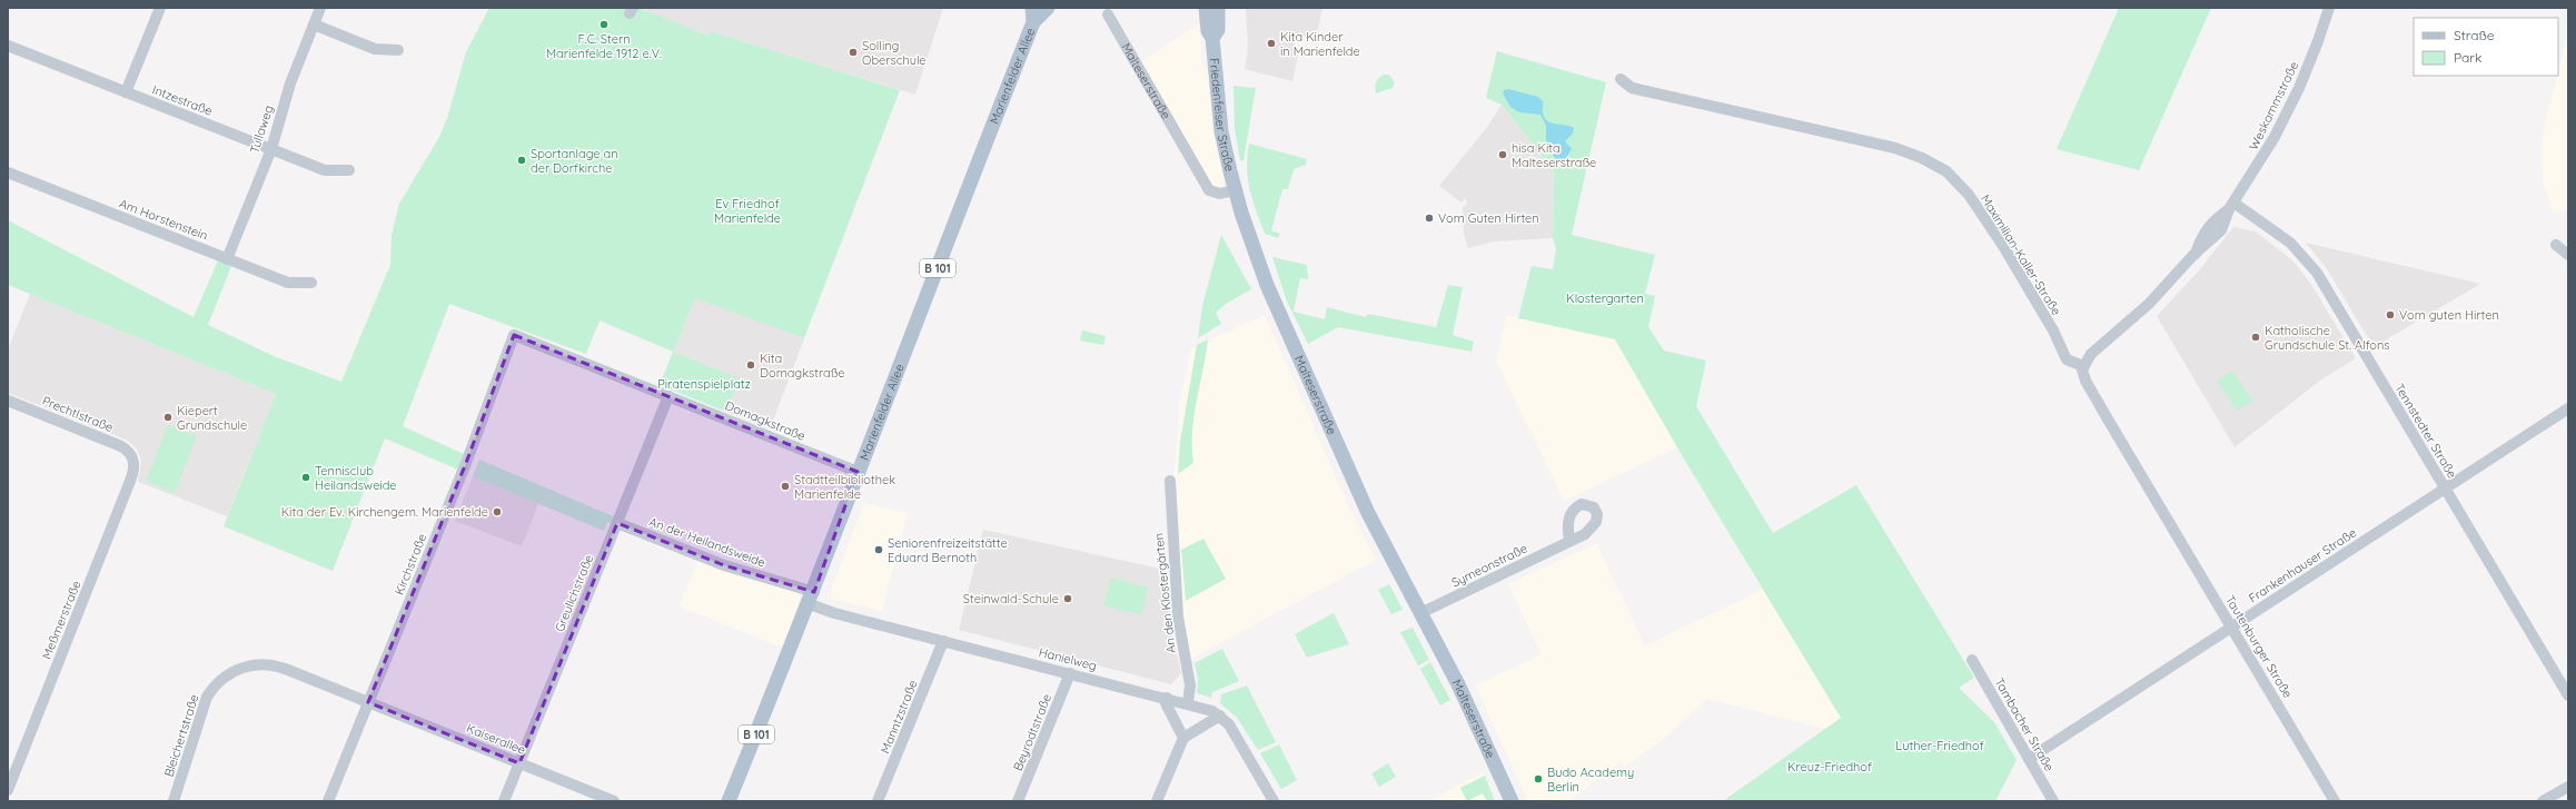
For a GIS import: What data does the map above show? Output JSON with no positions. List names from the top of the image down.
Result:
{
  "streets": {
    "main road": [
      "Marienfelder Allee",
      "Malteserstraße",
      "Friedenfelser Straße",
      "B 101"
    ],
    "street": [
      "Intzestraße",
      "Weskammstraße",
      "Tullaweg",
      "Am Horstenstein",
      "Maximilian-Kaller-Straße",
      "Prechtlstraße",
      "Domagkstraße",
      "Tennstedter Straße",
      "An der Heilandsweide",
      "Kirchstraße",
      "Symeonstraße",
      "Frankenhauser Straße",
      "Greulichstraße",
      "An den Klostergärten",
      "Meßmerstraße",
      "Tautenburger Straße",
      "Hanielweg",
      "Manntzstraße",
      "Tambacher Straße",
      "Beyrodtstraße",
      "Bleichertstraße",
      "Kaiserallee"
    ]
  },
  "crossings": [
    ["Marienfelder Allee", "Domagkstraße"],
    ["Marienfelder Allee", "An der Heilandsweide"],
    ["Marienfelder Allee", "Hanielweg"],
    ["Malteserstraße", "Friedenfelser Straße"],
    ["Malteserstraße", "Symeonstraße"],
    ["Intzestraße", "Tullaweg"],
    ["Weskammstraße", "Maximilian-Kaller-Straße"],
    ["Weskammstraße", "Tennstedter Straße"],
    ["Weskammstraße", "Tautenburger Straße"],
    ["Tullaweg", "Am Horstenstein"],
    ["Maximilian-Kaller-Straße", "Tautenburger Straße"],
    ["Prechtlstraße", "Meßmerstraße"],
    ["Domagkstraße", "Kirchstraße"],
    ["Domagkstraße", "Greulichstraße"],
    ["Tennstedter Straße", "Frankenhauser Straße"],
    ["An der Heilandsweide", "Greulichstraße"],
    ["An der Heilandsweide", "Hanielweg"],
    ["Kirchstraße", "Bleichertstraße"],
    ["Kirchstraße", "Kaiserallee"],
    ["Frankenhauser Straße", "Tautenburger Straße"],
    ["Frankenhauser Straße", "Tambacher Straße"],
    ["Greulichstraße", "Kaiserallee"],
    ["An den Klostergärten", "Hanielweg"],
    ["Hanielweg", "Manntzstraße"],
    ["Hanielweg", "Beyrodtstraße"],
    ["Bleichertstraße", "Kaiserallee"]
  ],
  "parks": [
    "Ev Friedhof Marienfelde",
    "Klostergarten",
    "Piratenspielplatz",
    "Luther-Friedhof",
    "Kreuz-Friedhof"
  ],
  "places": [
    "F.C. Stern Marienfelde 1912 e.V.",
    "Kita Kinder in Marienfelde",
    "Solling Oberschule",
    "hisa Kita Malteserstraße",
    "Sportanlage an der Dorfkirche",
    "Vom Guten Hirten",
    "Vom guten Hirten",
    "Katholische Grundschule St. Alfons",
    "Kita Domagkstraße",
    "Kiepert Grundschule",
    "Tennisclub Heilandsweide",
    "Stadtteilbibliothek Marienfelde",
    "Kita der Ev. Kirchengem. Marienfelde",
    "Seniorenfreizeitstätte Eduard Bernoth",
    "Steinwald-Schule",
    "Budo Academy Berlin"
  ],
  "legend": ["Straße", "Park"]
}
